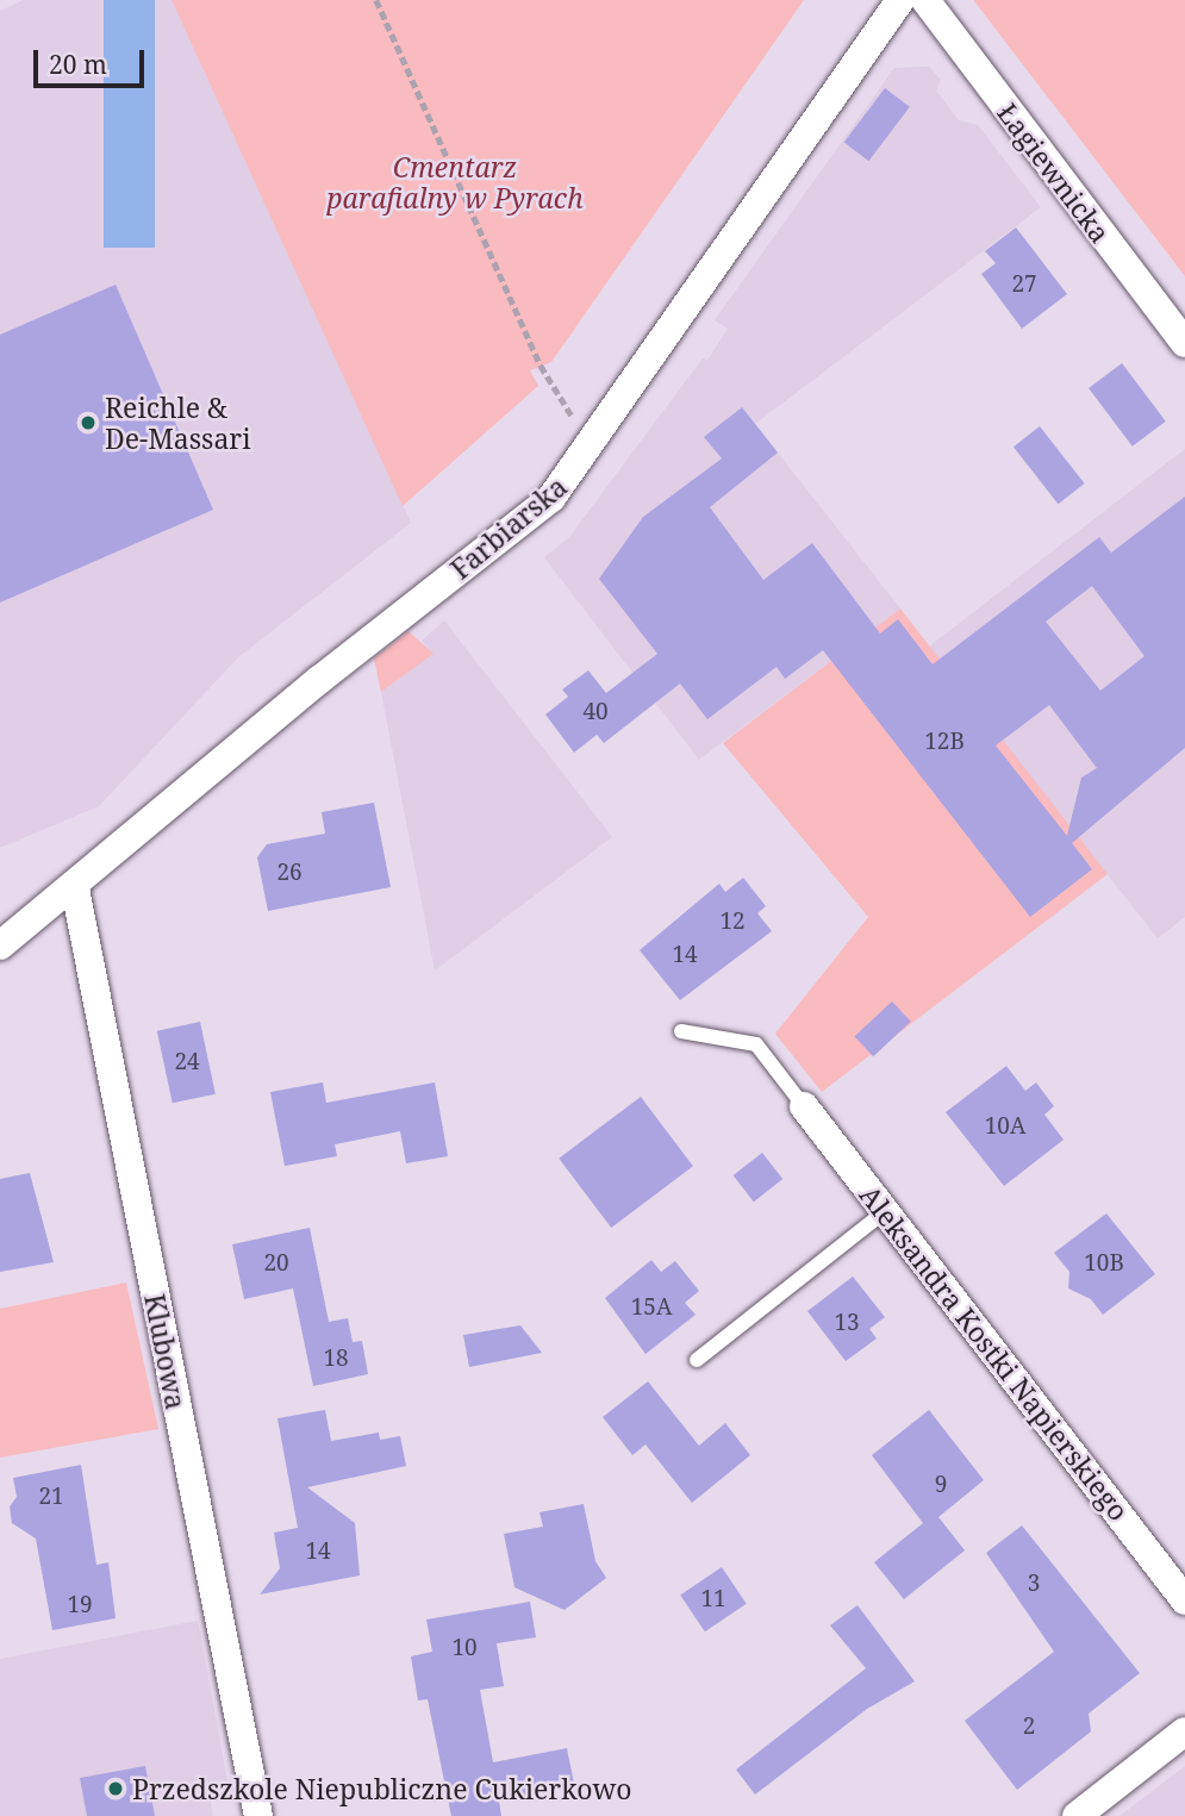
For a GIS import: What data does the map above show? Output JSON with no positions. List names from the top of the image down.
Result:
{
  "streets": {
    "street": [
      "Łagiewnicka",
      "Farbiarska",
      "Klubowa",
      "Aleksandra Kostki Napierskiego"
    ]
  },
  "crossings": [
    ["Farbiarska", "Klubowa"]
  ],
  "parks": ["Cmentarz parafialny w Pyrach"],
  "places": ["Reichle & De-Massari", "Przedszkole Niepubliczne Cukierkowo"],
  "house_numbers": [
    "27",
    "40",
    "12B",
    "26",
    "12",
    "14",
    "24",
    "10A",
    "20",
    "10B",
    "15A",
    "13",
    "18",
    "9",
    "21",
    "14",
    "3",
    "11",
    "19",
    "10",
    "2"
  ],
  "scale_bar": "20 m"
}
